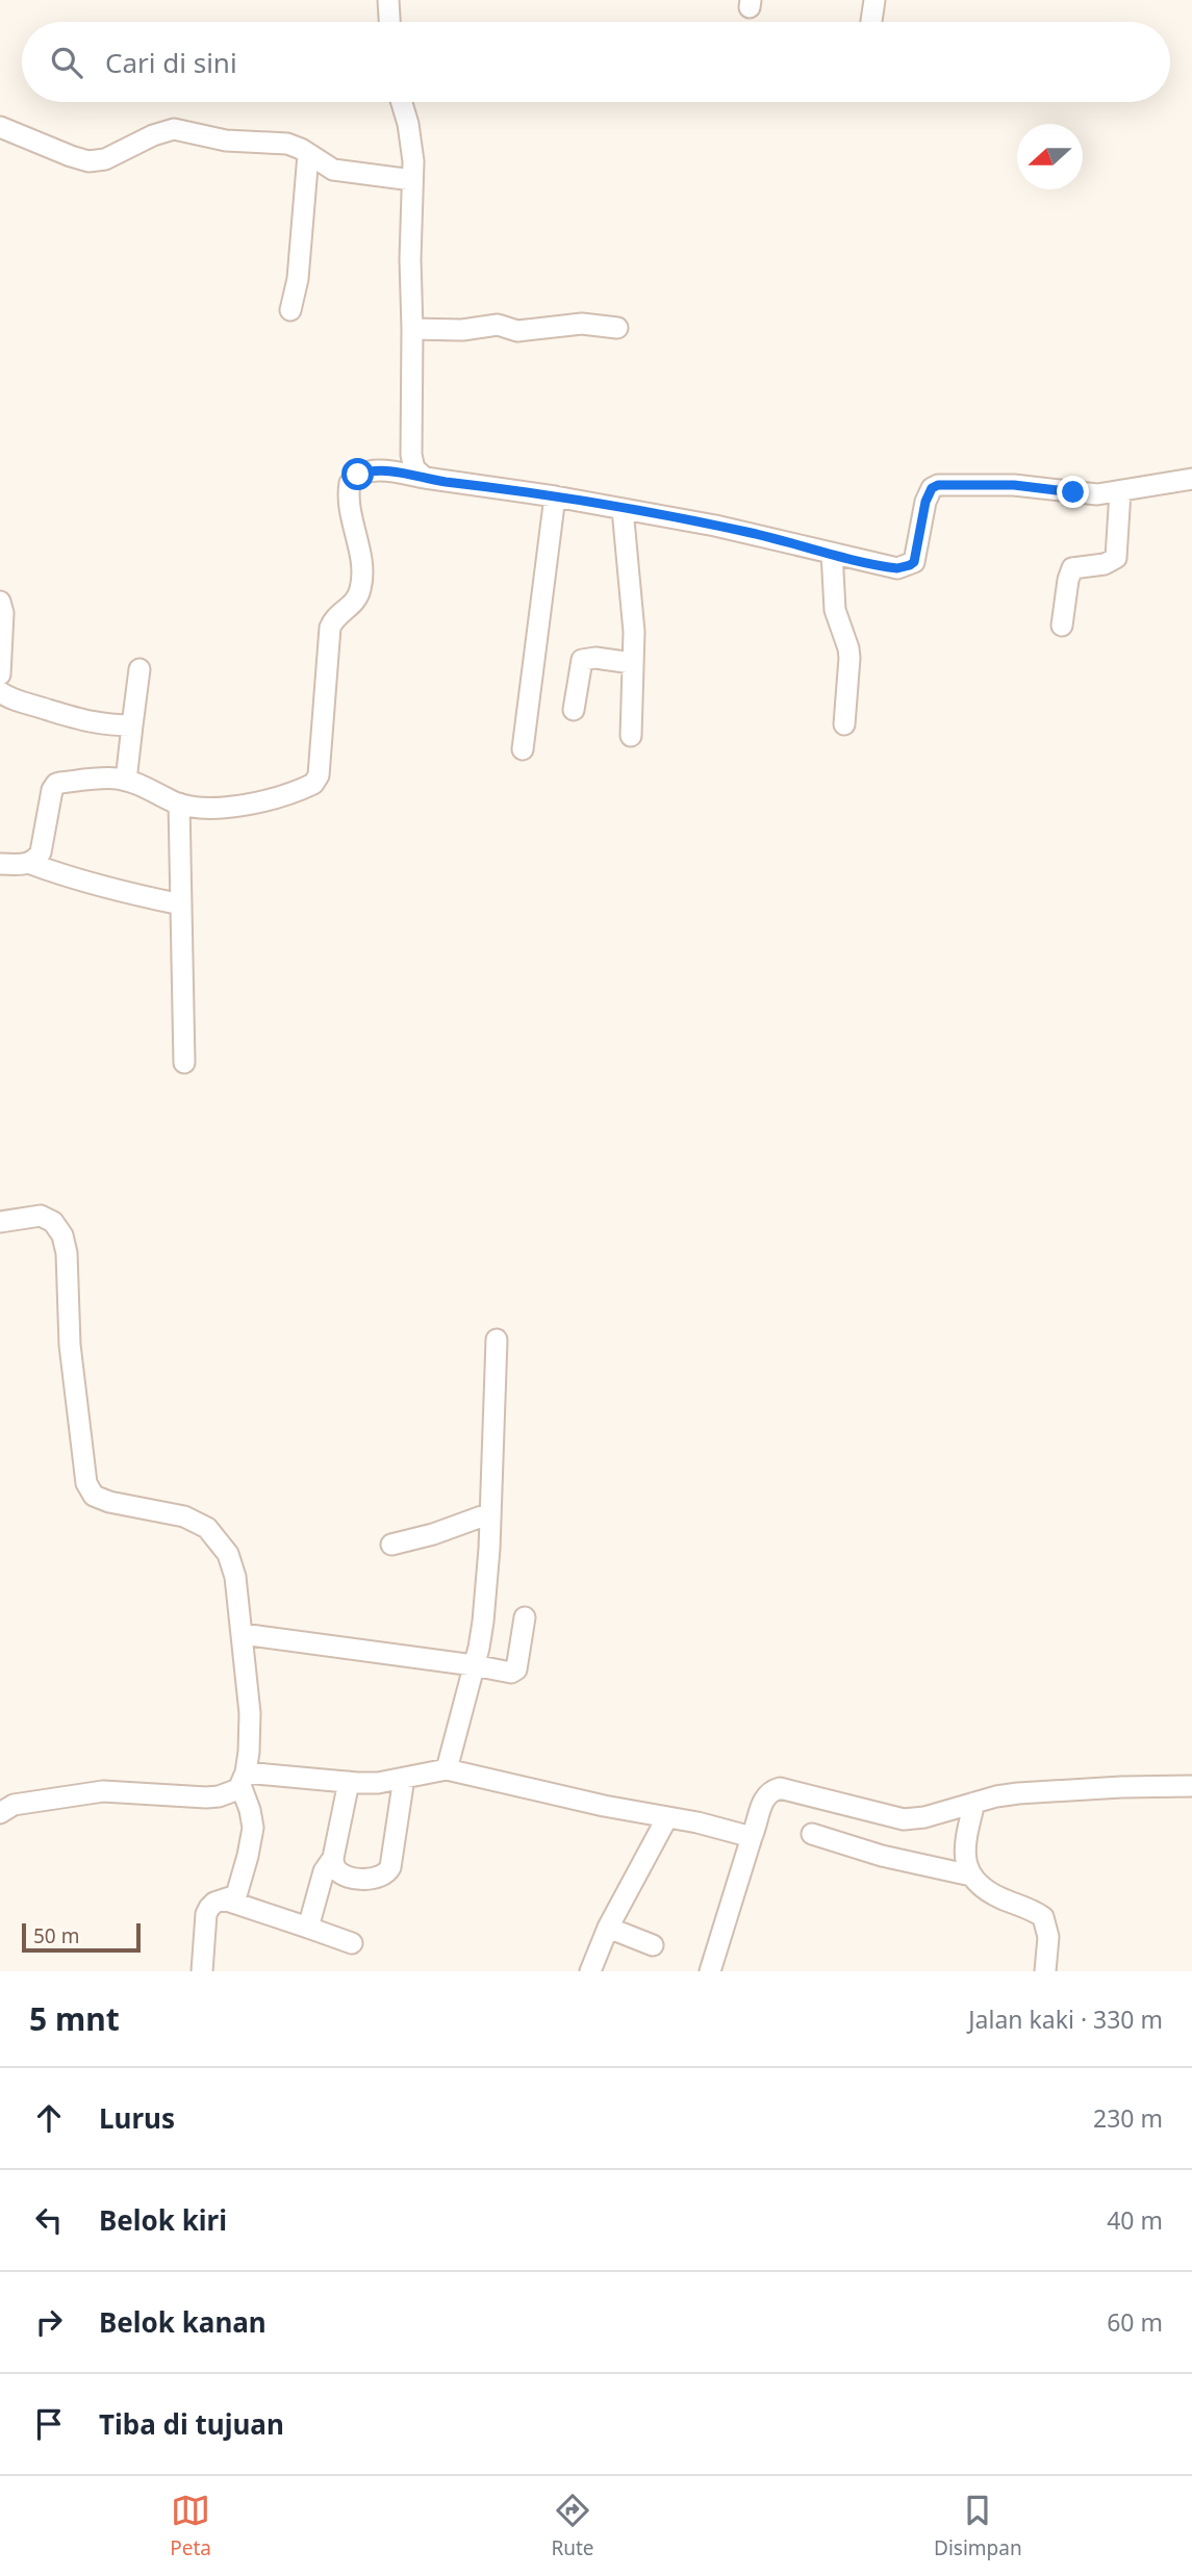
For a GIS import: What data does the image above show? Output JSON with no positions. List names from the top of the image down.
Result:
{
  "scale_bar": "50 m",
  "north": "left",
  "page": {
    "search": "Cari di sini",
    "scale": "50 m",
    "heading": ["5 mnt", "Jalan kaki · 330 m"],
    "list": [
      ["Lurus", "230 m"],
      ["Belok kiri", "40 m"],
      ["Belok kanan", "60 m"],
      "Tiba di tujuan"
    ],
    "nav": ["Peta", "Rute", "Disimpan"]
  }
}
